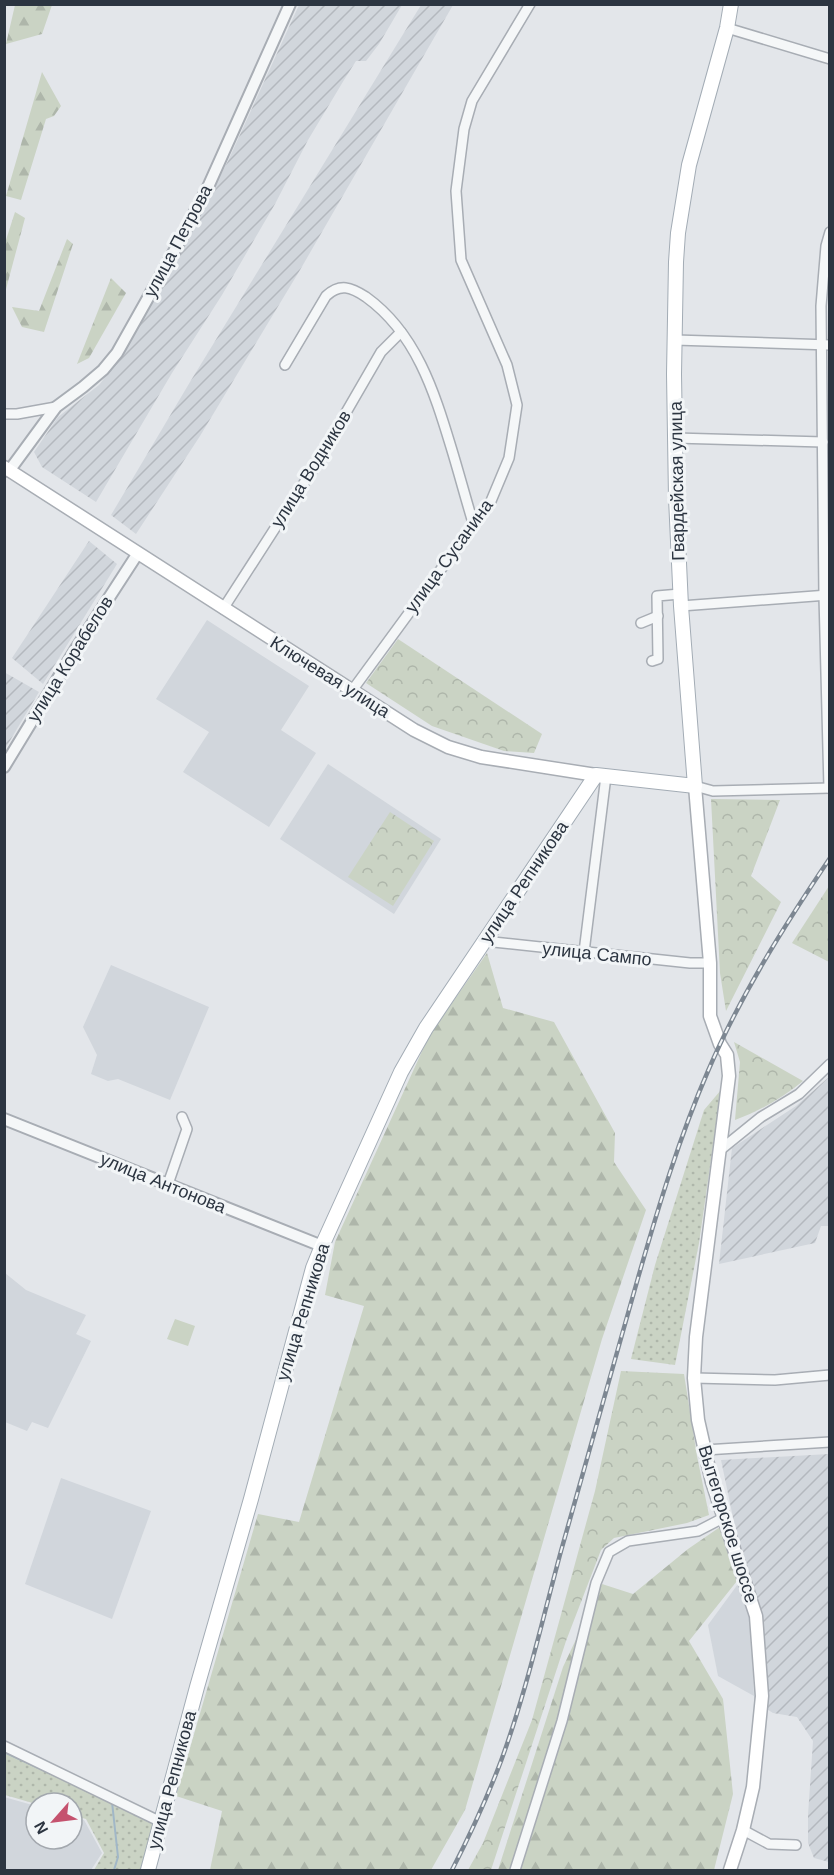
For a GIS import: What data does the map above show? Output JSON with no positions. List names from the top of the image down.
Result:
{
  "streets": {
    "main road": [
      "Гвардейская улица",
      "Ключевая улица",
      "улица Репникова",
      "Вытегорское шоссе"
    ],
    "street": [
      "улица Петрова",
      "улица Водников",
      "улица Сусанина",
      "улица Корабелов",
      "улица Сампо",
      "улица Антонова"
    ]
  },
  "crossings": [
    ["улица Водников", "Ключевая улица"],
    ["Гвардейская улица", "Ключевая улица"],
    ["Гвардейская улица", "улица Сампо"],
    ["Гвардейская улица", "Вытегорское шоссе"],
    ["улица Сусанина", "Ключевая улица"],
    ["улица Корабелов", "Ключевая улица"],
    ["Ключевая улица", "улица Репникова"],
    ["улица Репникова", "улица Сампо"],
    ["улица Репникова", "улица Антонова"],
    ["улица Сампо", "Вытегорское шоссе"]
  ],
  "north": "bottom left"
}
